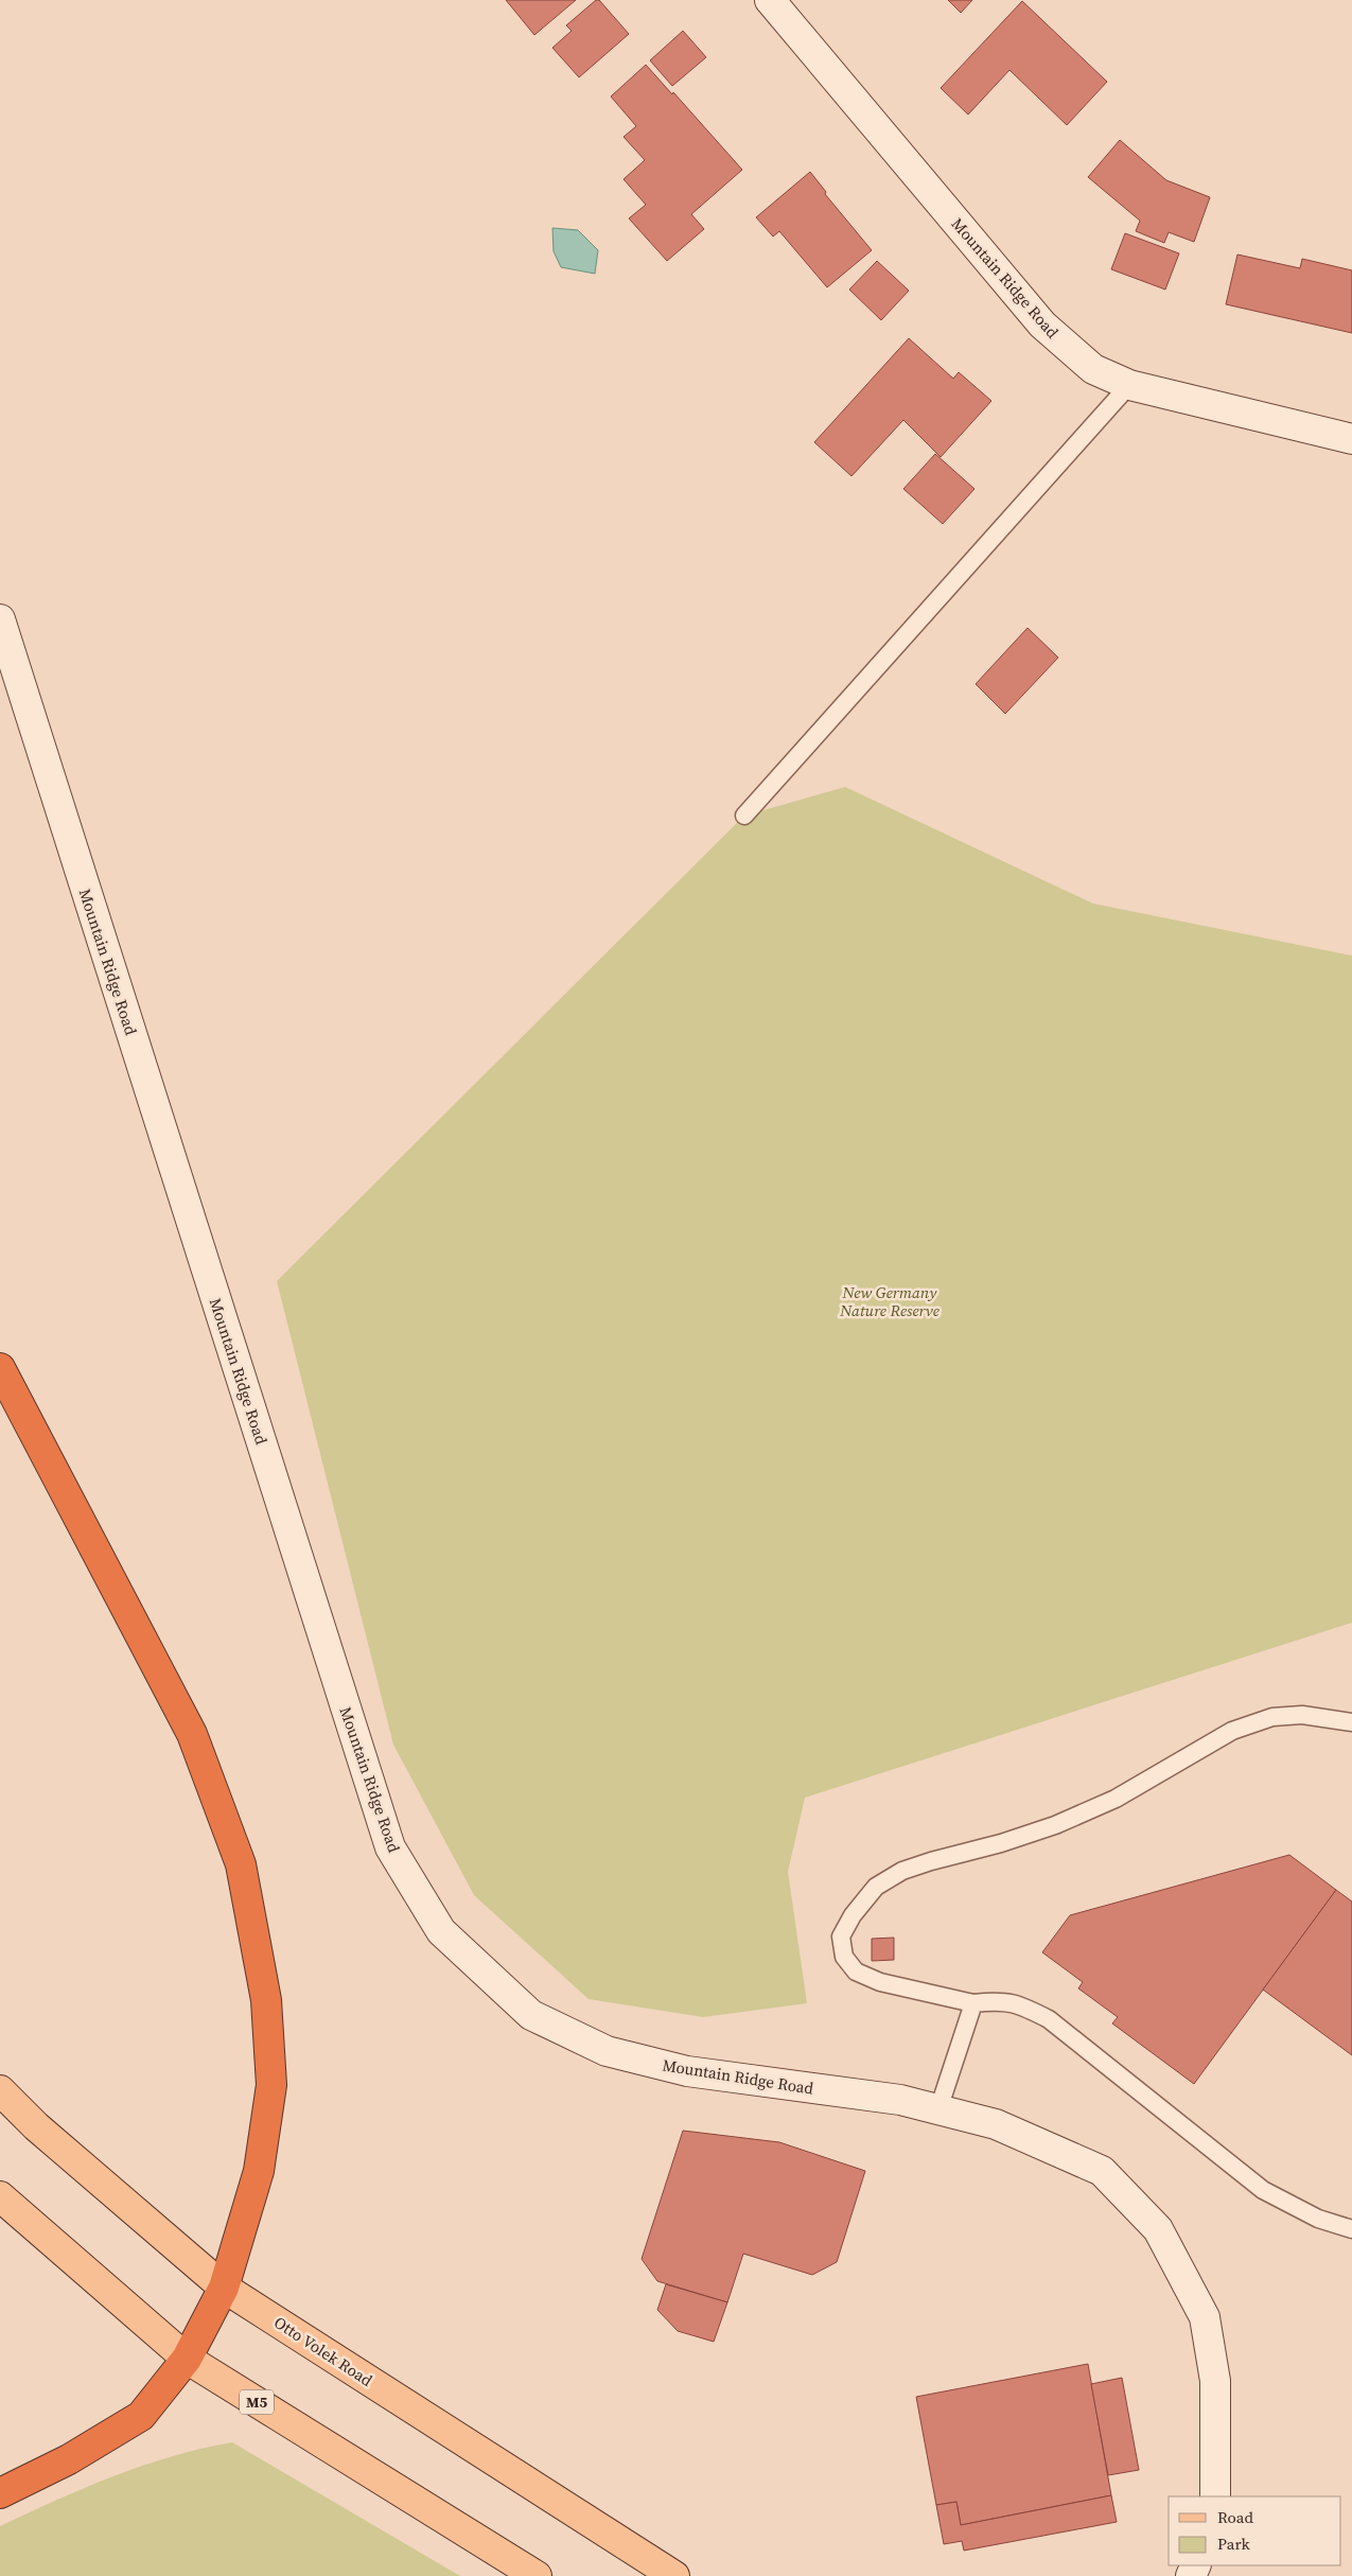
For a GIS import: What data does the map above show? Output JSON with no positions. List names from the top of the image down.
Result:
{
  "streets": {
    "main road": ["Otto Volek Road", "M5"],
    "street": ["Mountain Ridge Road"]
  },
  "parks": ["New Germany Nature Reserve"],
  "legend": ["Road", "Park"]
}
